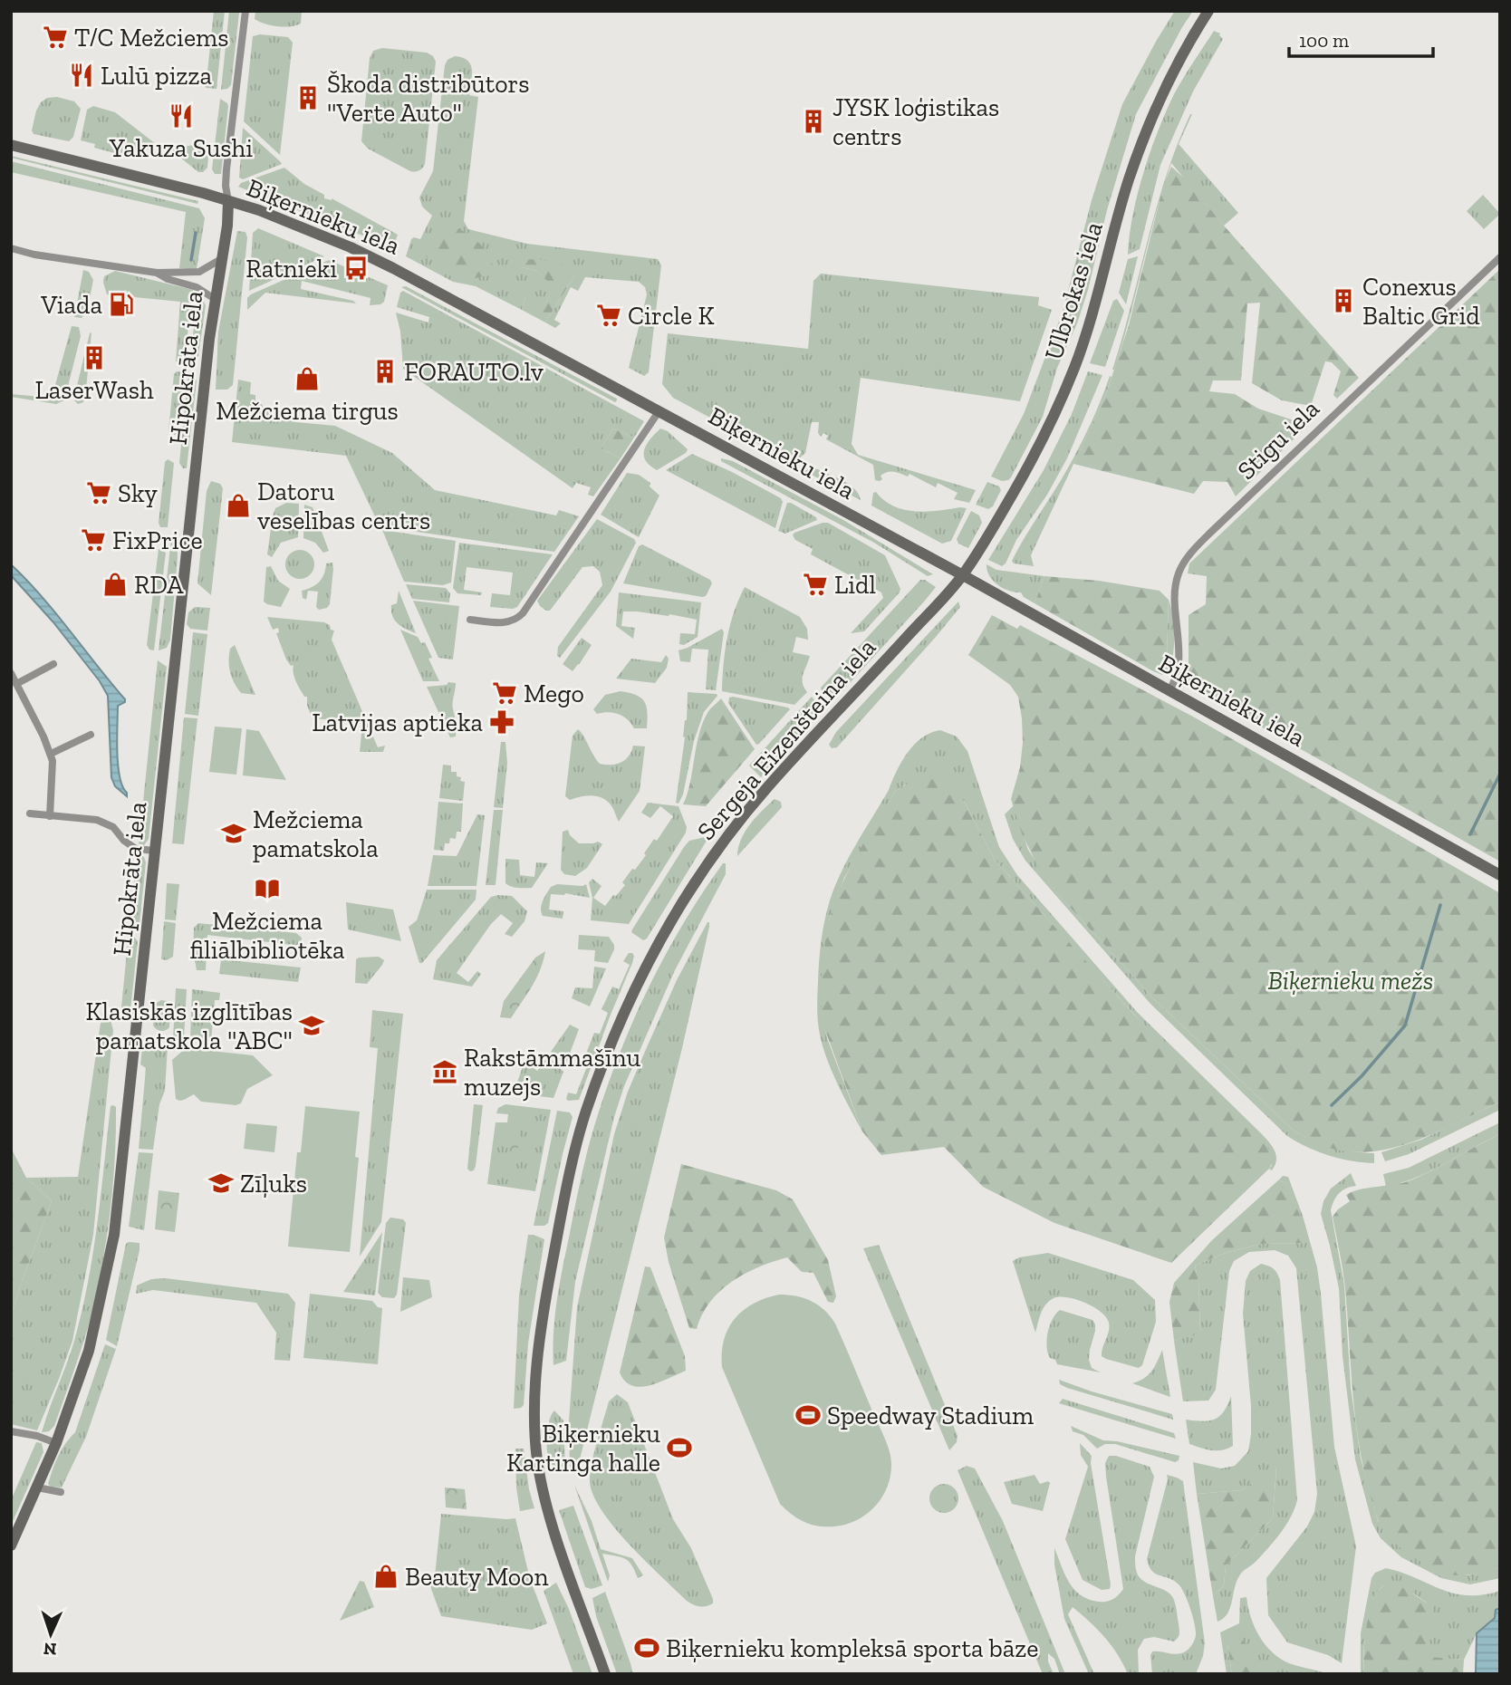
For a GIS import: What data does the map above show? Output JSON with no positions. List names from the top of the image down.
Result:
{
  "streets": {
    "street": [
      "Biķernieku iela",
      "Ulbrokas iela",
      "Hipokrāta iela",
      "Stigu iela",
      "Sergeja Eizenšteina iela"
    ]
  },
  "crossings": [
    ["Biķernieku iela", "Ulbrokas iela"],
    ["Biķernieku iela", "Hipokrāta iela"],
    ["Biķernieku iela", "Stigu iela"],
    ["Biķernieku iela", "Sergeja Eizenšteina iela"],
    ["Ulbrokas iela", "Sergeja Eizenšteina iela"]
  ],
  "parks": ["Biķernieku mežs"],
  "places": {
    "supermarket": [
      "T/C Mežciems",
      "Circle K",
      "Sky",
      "FixPrice",
      "Lidl",
      "Mego"
    ],
    "restaurant": ["Lulū pizza", "Yakuza Sushi"],
    "building": [
      "Škoda distribūtors \"Verte Auto\"",
      "JYSK loģistikas centrs",
      "Conexus Baltic Grid",
      "LaserWash",
      "FORAUTO.lv"
    ],
    "bus stop": ["Ratnieki"],
    "fuel station": ["Viada"],
    "shop": [
      "Mežciema tirgus",
      "Datoru veselības centrs",
      "RDA",
      "Beauty Moon"
    ],
    "pharmacy": ["Latvijas aptieka"],
    "school or university": ["Mežciema pamatskola", "Klasiskās izglītības pamatskola \"ABC\"", "Zīļuks"],
    "library": ["Mežciema filiālbibliotēka"],
    "museum": ["Rakstāmmašīnu muzejs"],
    "sports": ["Speedway Stadium", "Biķernieku Kartinga halle", "Biķernieku kompleksā sporta bāze"]
  },
  "scale_bar": "100 m",
  "north": "bottom"
}
